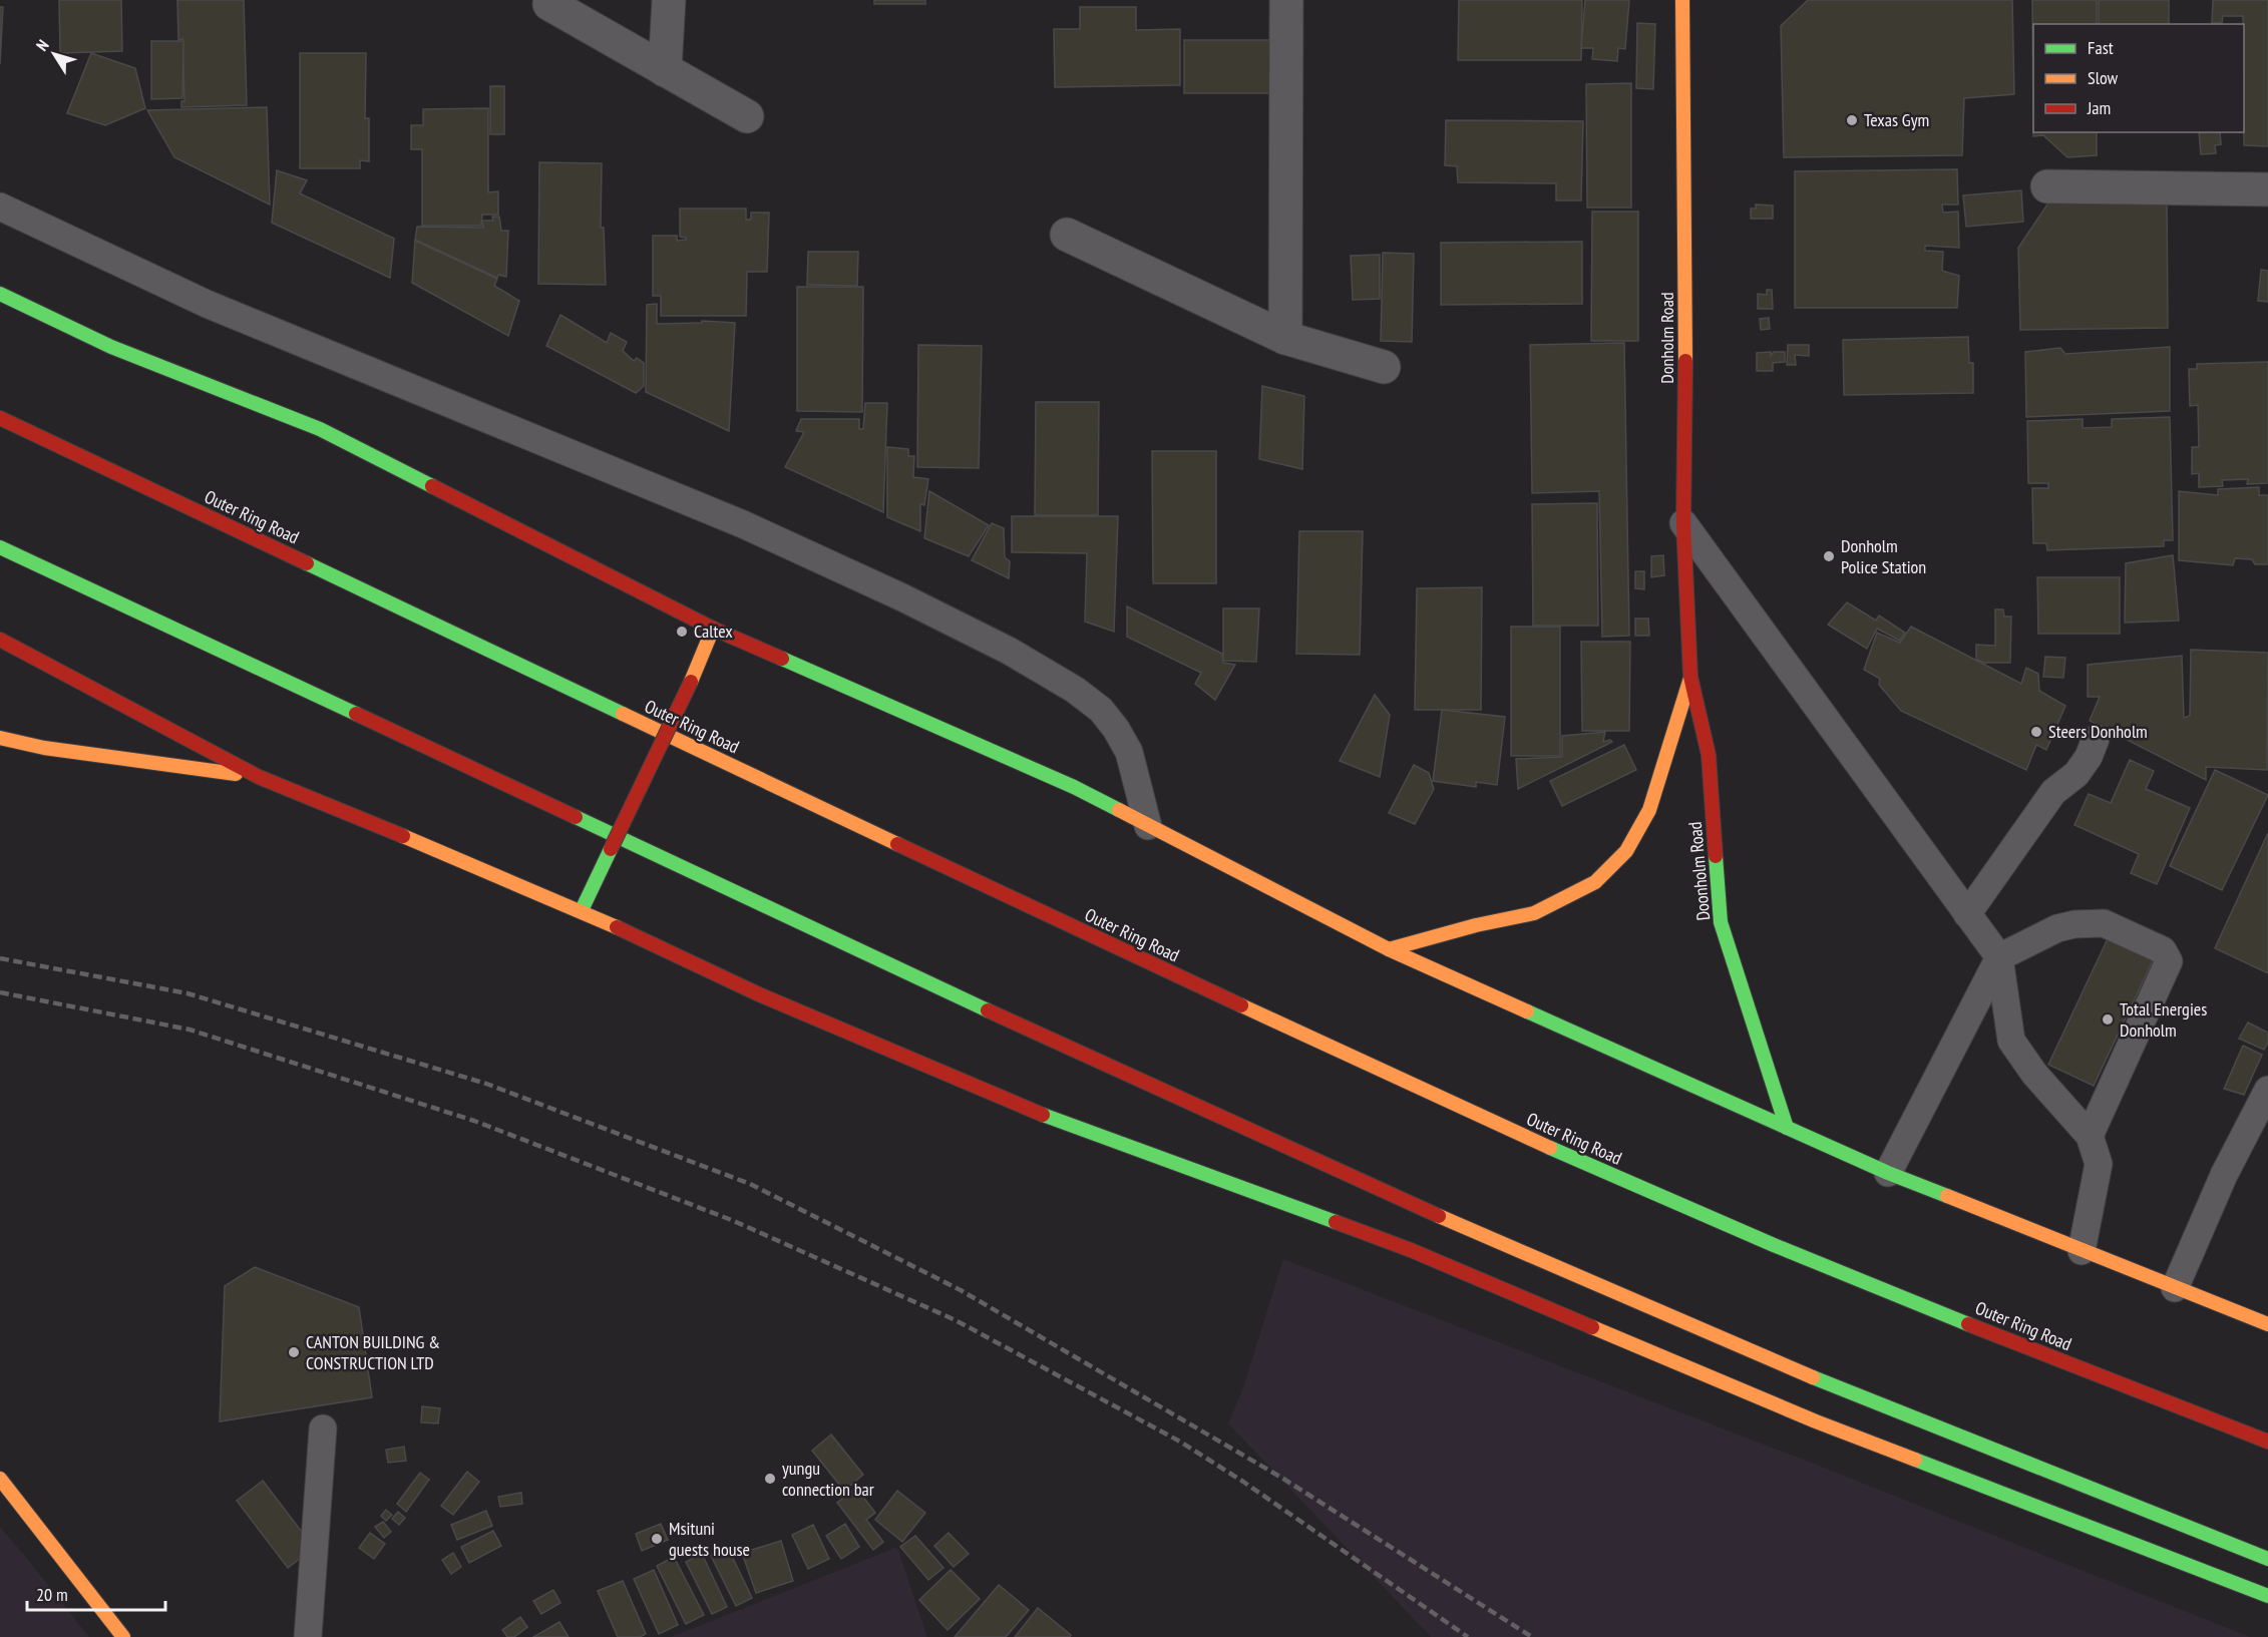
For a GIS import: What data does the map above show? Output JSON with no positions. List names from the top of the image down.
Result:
{
  "streets": {
    "main road": ["Donholm Road", "Outer Ring Road", "Doonholm Road"]
  },
  "crossings": [
    ["Donholm Road", "Doonholm Road"]
  ],
  "places": [
    "Texas Gym",
    "Donholm Police Station",
    "Caltex",
    "Steers Donholm",
    "Total Energies Donholm",
    "CANTON BUILDING & CONSTRUCTION LTD",
    "yungu connection bar",
    "Msituni guests house"
  ],
  "legend": ["Fast", "Slow", "Jam"],
  "scale_bar": "20 m",
  "north": "top left"
}
